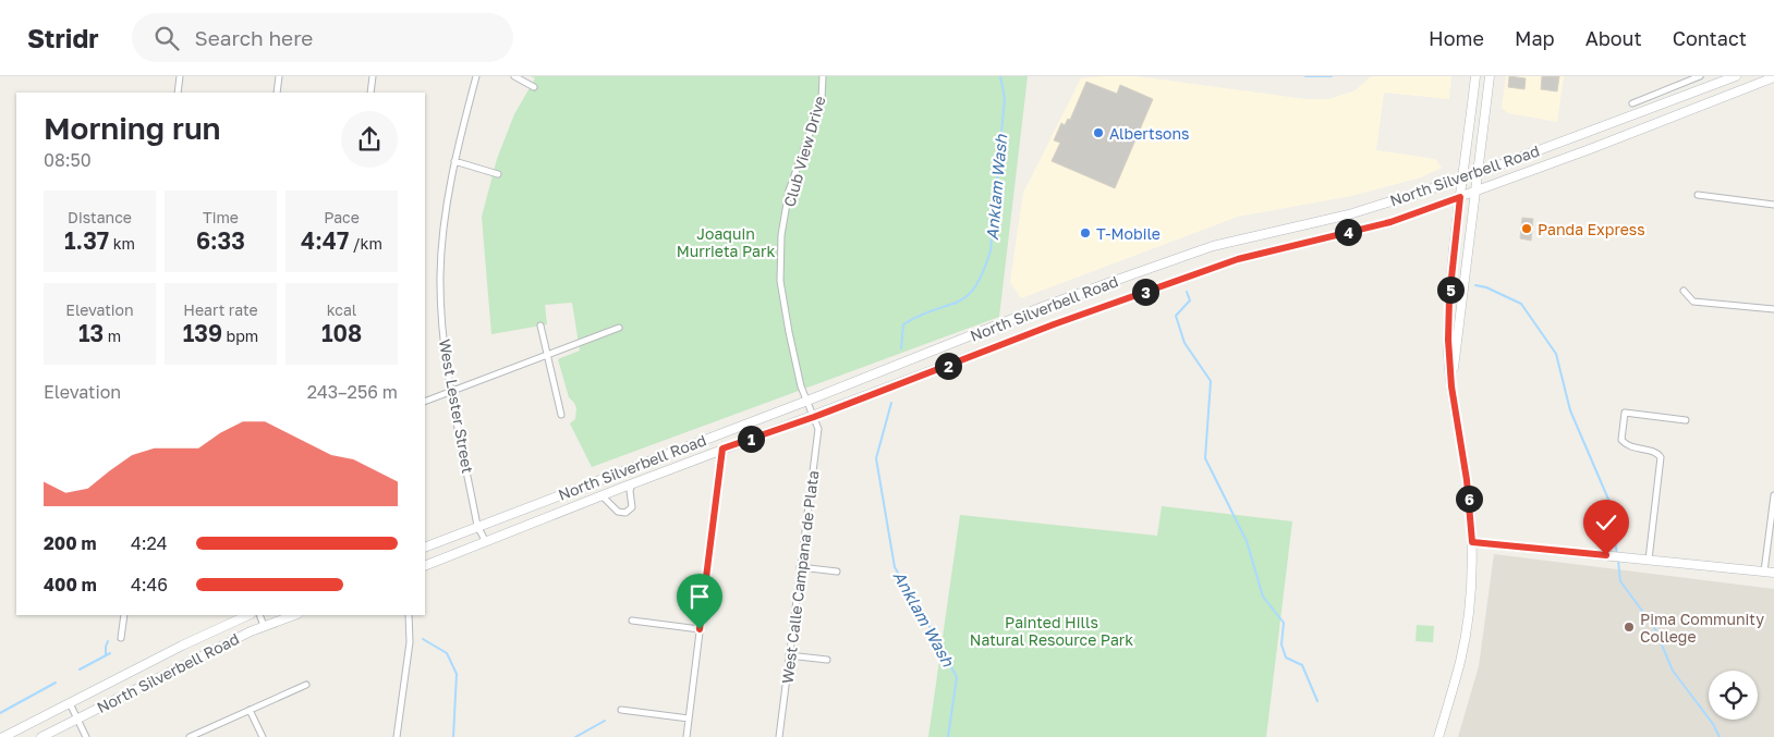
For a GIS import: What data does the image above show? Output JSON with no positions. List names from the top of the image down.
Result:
{
  "streets": {
    "main road": ["North Silverbell Road"],
    "street": ["Club View Drive", "West Lester Street", "West Calle Campana de Plata"]
  },
  "crossings": [
    ["Club View Drive", "North Silverbell Road"],
    ["Club View Drive", "West Calle Campana de Plata"],
    ["North Silverbell Road", "West Lester Street"],
    ["North Silverbell Road", "West Calle Campana de Plata"]
  ],
  "water": ["Anklam Wash"],
  "parks": ["Joaquin Murrieta Park", "Painted Hills Natural Resource Park"],
  "places": [
    "Albertsons",
    "Panda Express",
    "T-Mobile",
    "Pima Community College"
  ],
  "page": {
    "header": "Stridr",
    "search": "Search here",
    "nav": [
      "Home",
      "Map",
      "About",
      "Contact"
    ],
    "heading": ["Morning run", "08:50"],
    "stats": [
      ["Distance", "1.37 km"],
      ["Time", "6:33"],
      ["Pace", "4:47 /km"],
      ["Elevation", "13 m"],
      ["Heart rate", "139 bpm"],
      ["kcal", "108"]
    ],
    "pins": [
      "4",
      "5",
      "3",
      "2",
      "1",
      "6"
    ],
    "chart": ["Elevation", "243–256 m"],
    "list": [
      {
        "name": "200 m",
        "note": "4:24"
      },
      {
        "name": "400 m",
        "note": "4:46"
      }
    ]
  }
}
